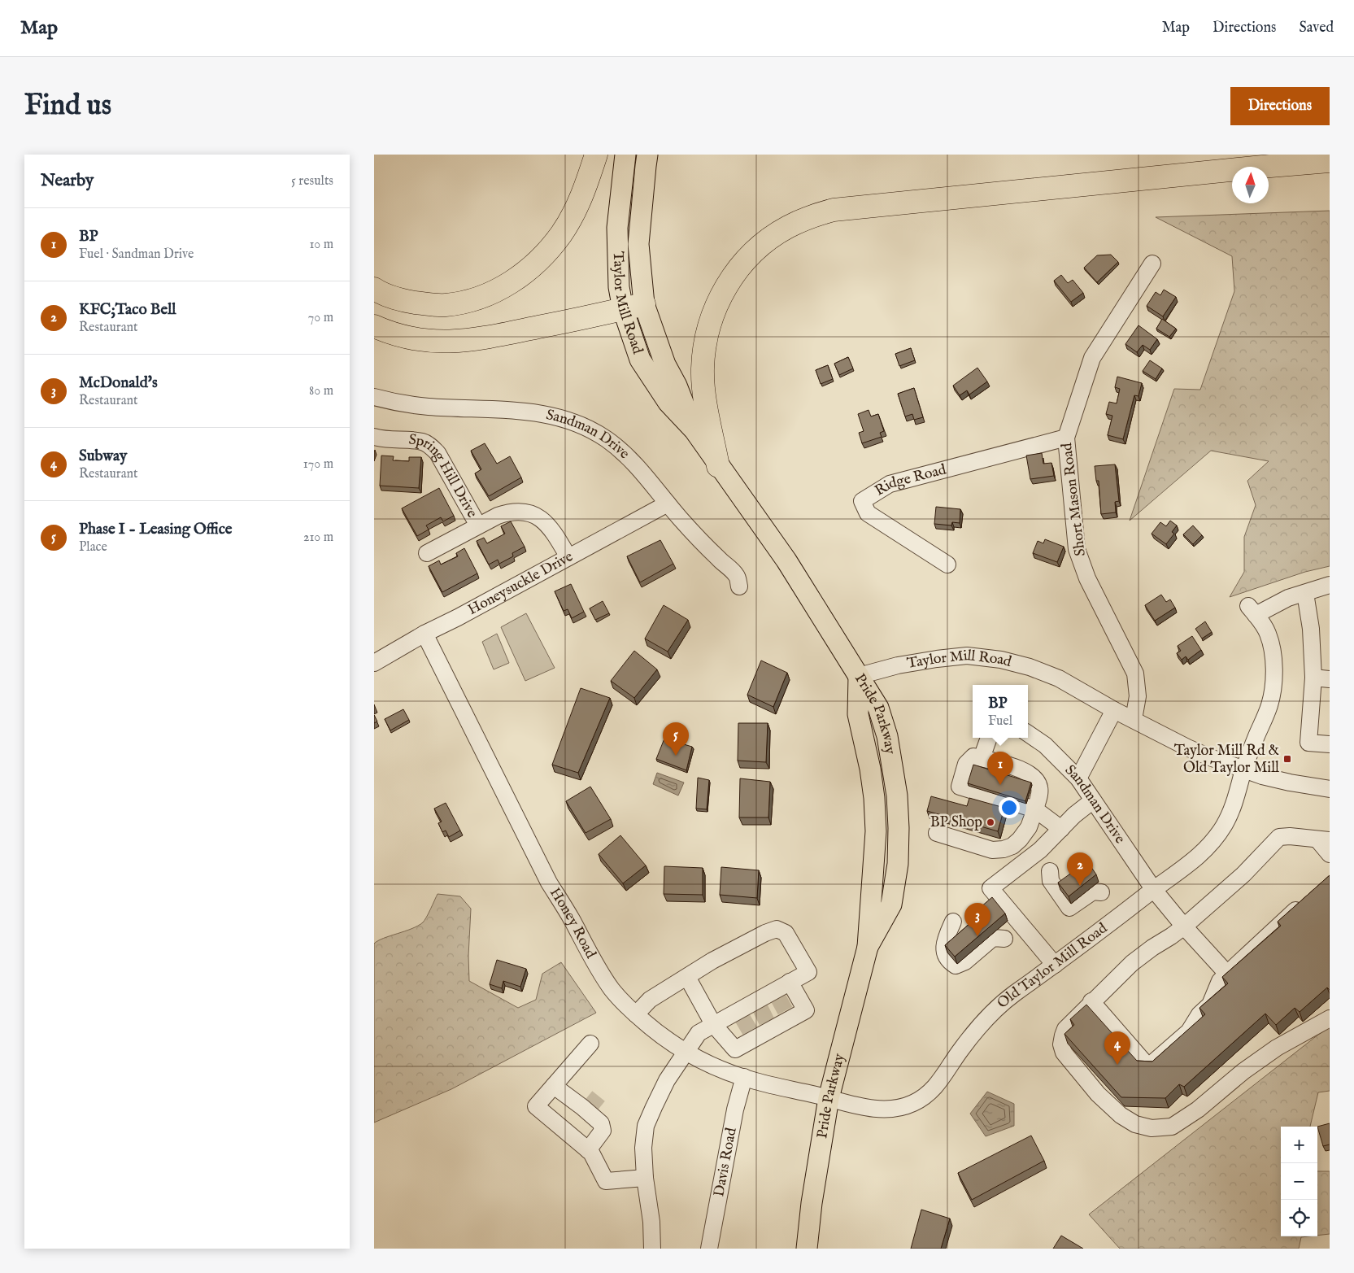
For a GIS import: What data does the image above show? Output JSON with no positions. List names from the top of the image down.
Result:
{
  "streets": {
    "main road": ["Taylor Mill Road", "Pride Parkway"],
    "street": [
      "Sandman Drive",
      "Spring Hill Drive",
      "Ridge Road",
      "Short Mason Road",
      "Honeysuckle Drive",
      "Honey Road",
      "Old Taylor Mill Road",
      "Davis Road"
    ]
  },
  "crossings": [
    ["Taylor Mill Road", "Short Mason Road"],
    ["Taylor Mill Road", "Pride Parkway"],
    ["Taylor Mill Road", "Old Taylor Mill Road"],
    ["Sandman Drive", "Honeysuckle Drive"],
    ["Sandman Drive", "Old Taylor Mill Road"],
    ["Spring Hill Drive", "Honeysuckle Drive"],
    ["Ridge Road", "Short Mason Road"],
    ["Honeysuckle Drive", "Honey Road"],
    ["Pride Parkway", "Honey Road"],
    ["Pride Parkway", "Old Taylor Mill Road"],
    ["Honey Road", "Old Taylor Mill Road"],
    ["Honey Road", "Davis Road"]
  ],
  "places": {
    "transit": ["Taylor Mill Rd & Old Taylor Mill"],
    "other": ["BP Shop"]
  },
  "north": "top",
  "page": {
    "header": "Map",
    "nav": ["Map", "Directions", "Saved"],
    "buttons": "Directions",
    "title": "Find us",
    "heading": ["Nearby", "5 results"],
    "list": [
      {
        "mark": "1",
        "name": "BP",
        "note": "Fuel · Sandman Drive",
        "value": "10 m"
      },
      {
        "mark": "2",
        "name": "KFC;Taco Bell",
        "note": "Restaurant",
        "value": "70 m"
      },
      {
        "mark": "3",
        "name": "McDonald's",
        "note": "Restaurant",
        "value": "80 m"
      },
      {
        "mark": "4",
        "name": "Subway",
        "note": "Restaurant",
        "value": "170 m"
      },
      {
        "mark": "5",
        "name": "Phase I - Leasing Office",
        "note": "Place",
        "value": "210 m"
      }
    ],
    "popup": ["BP", "Fuel"],
    "pins": [
      "5",
      "1",
      "2",
      "3",
      "4"
    ],
    "map_buttons": ["+", "−"]
  }
}
